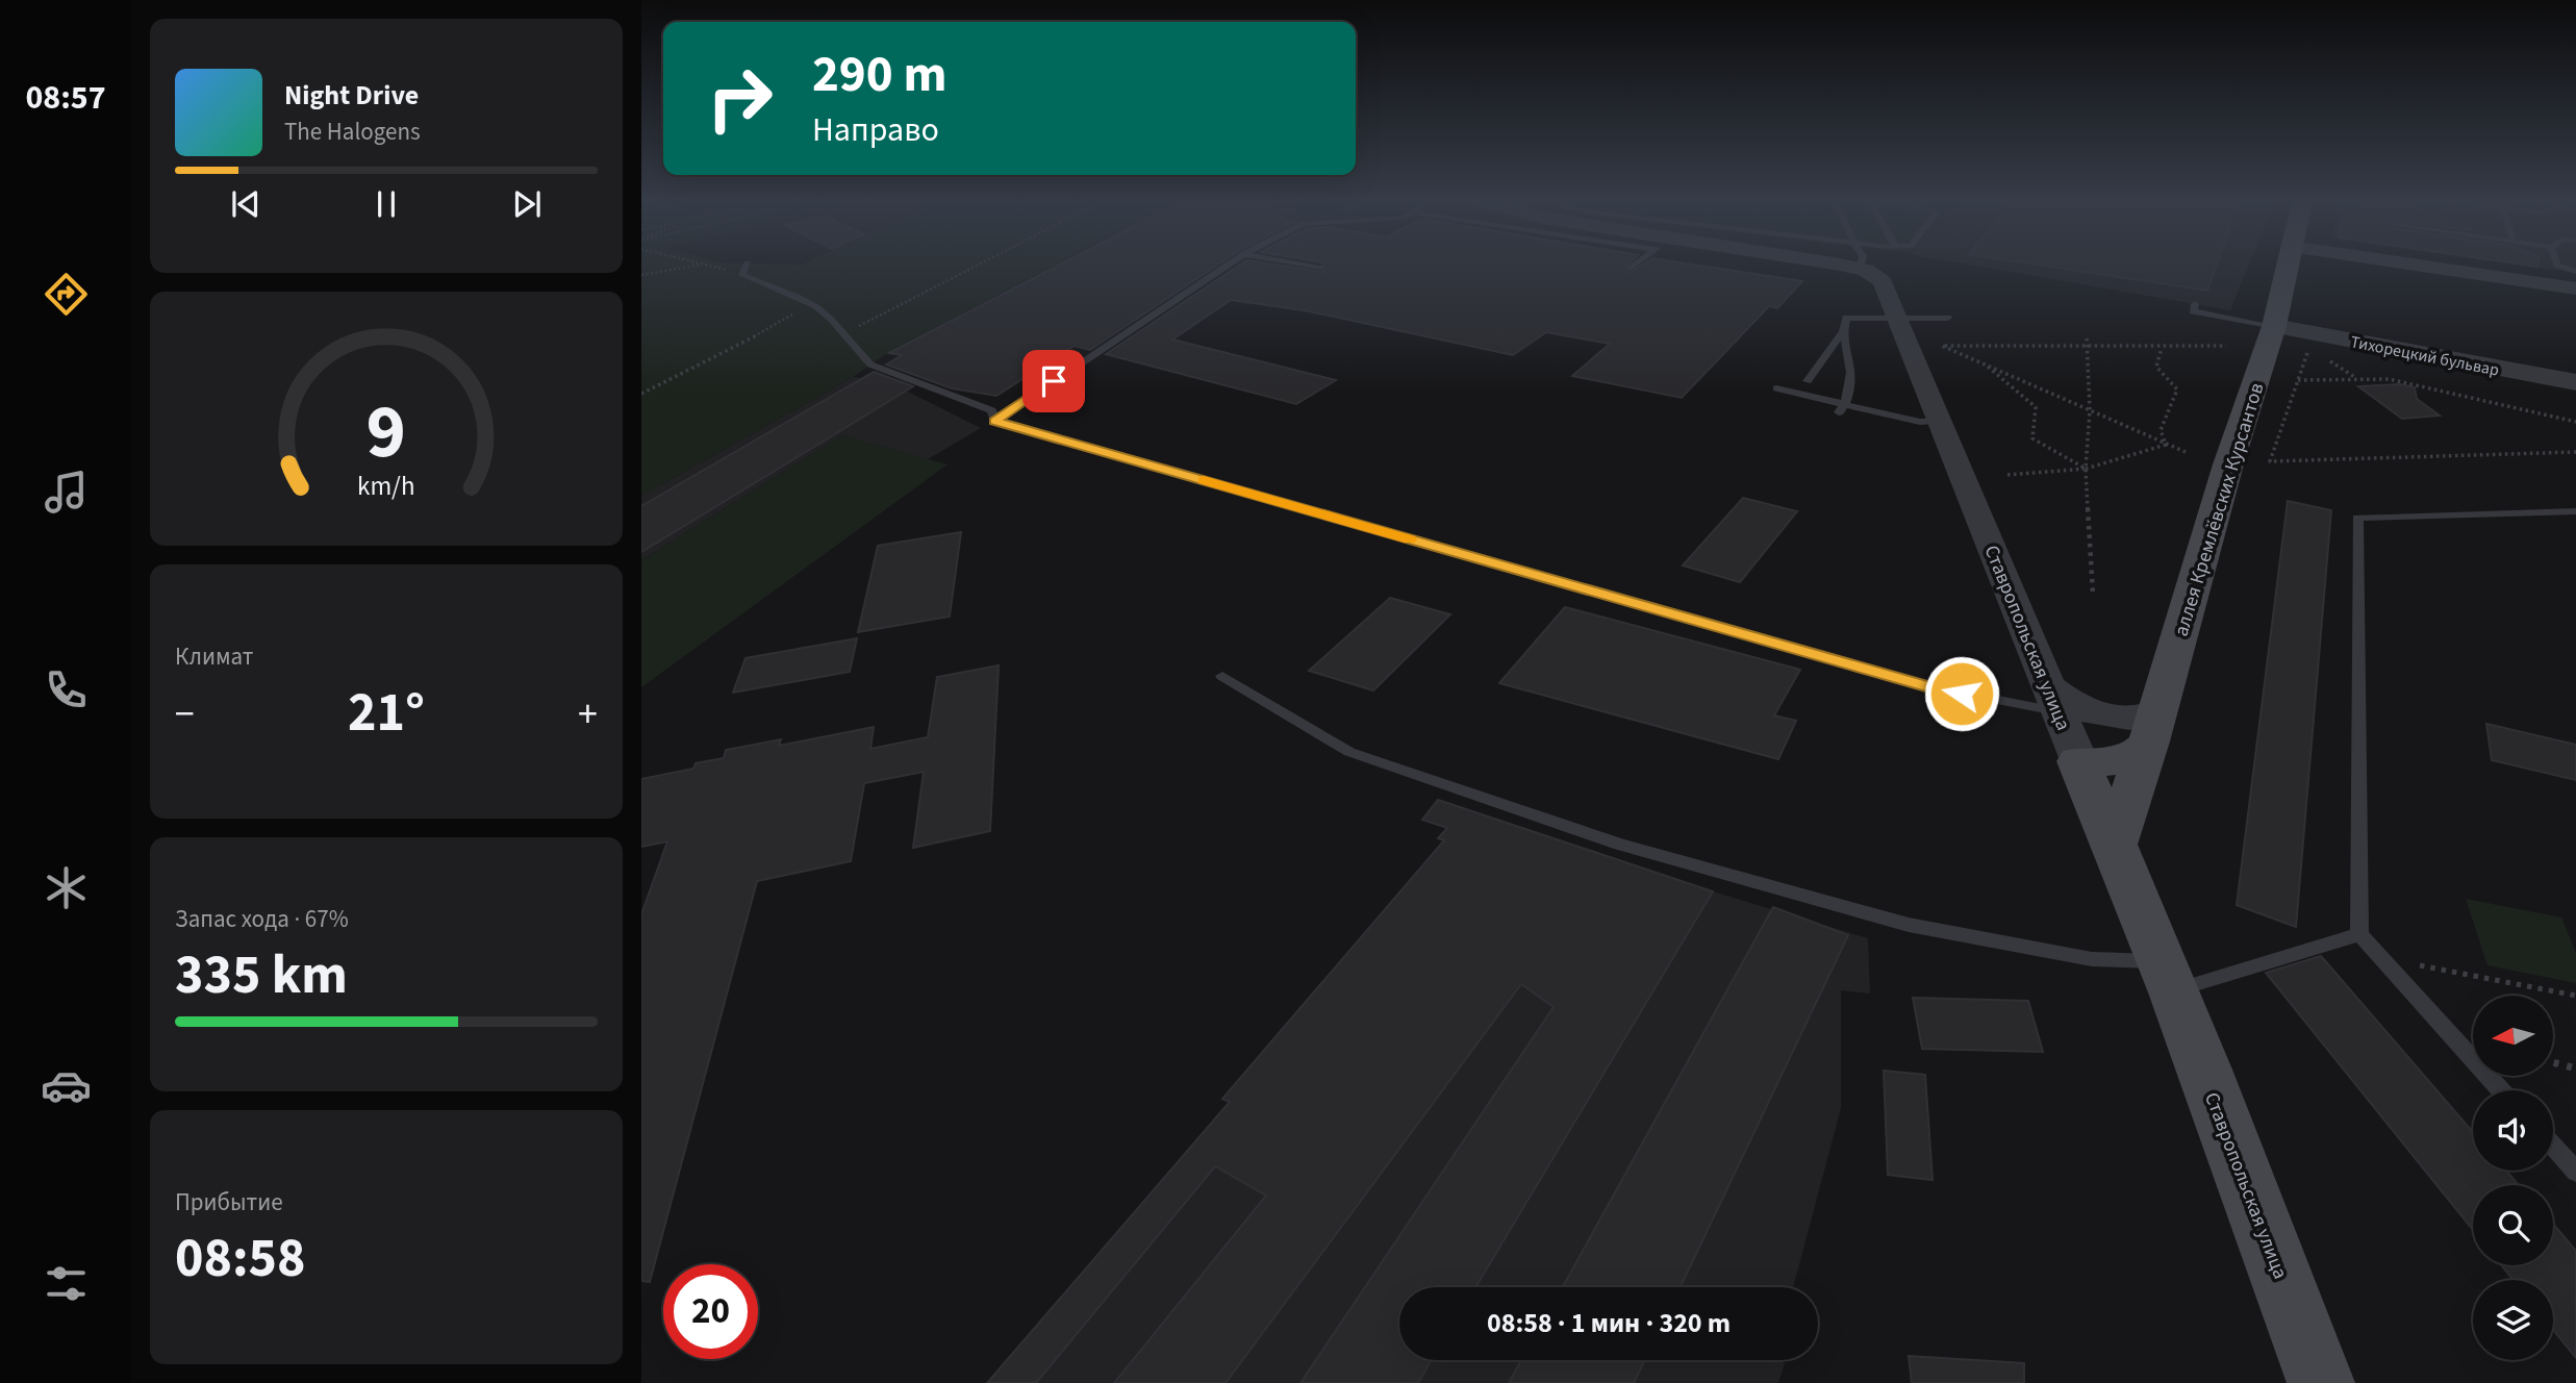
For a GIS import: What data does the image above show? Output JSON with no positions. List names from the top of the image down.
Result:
{
  "streets": {
    "main road": ["аллея Кремлёвских Курсантов", "Ставропольская улица"],
    "street": ["Тихорецкий бульвар"]
  },
  "crossings": [
    ["Тихорецкий бульвар", "аллея Кремлёвских Курсантов"],
    ["аллея Кремлёвских Курсантов", "Ставропольская улица"]
  ],
  "north": "left",
  "page": {
    "tabs": "08:57",
    "turn": ["290 m", "Направо"],
    "song": ["Night Drive", "The Halogens"],
    "tile": [
      "Климат",
      ["Запас хода · 67%", "335 km"],
      ["Прибытие", "08:58"]
    ],
    "heat": ["−", "21°", "+"],
    "limit": "20",
    "trip": "08:58 · 1 мин · 320 m",
    "gauge": ["9", "km/h"]
  }
}
